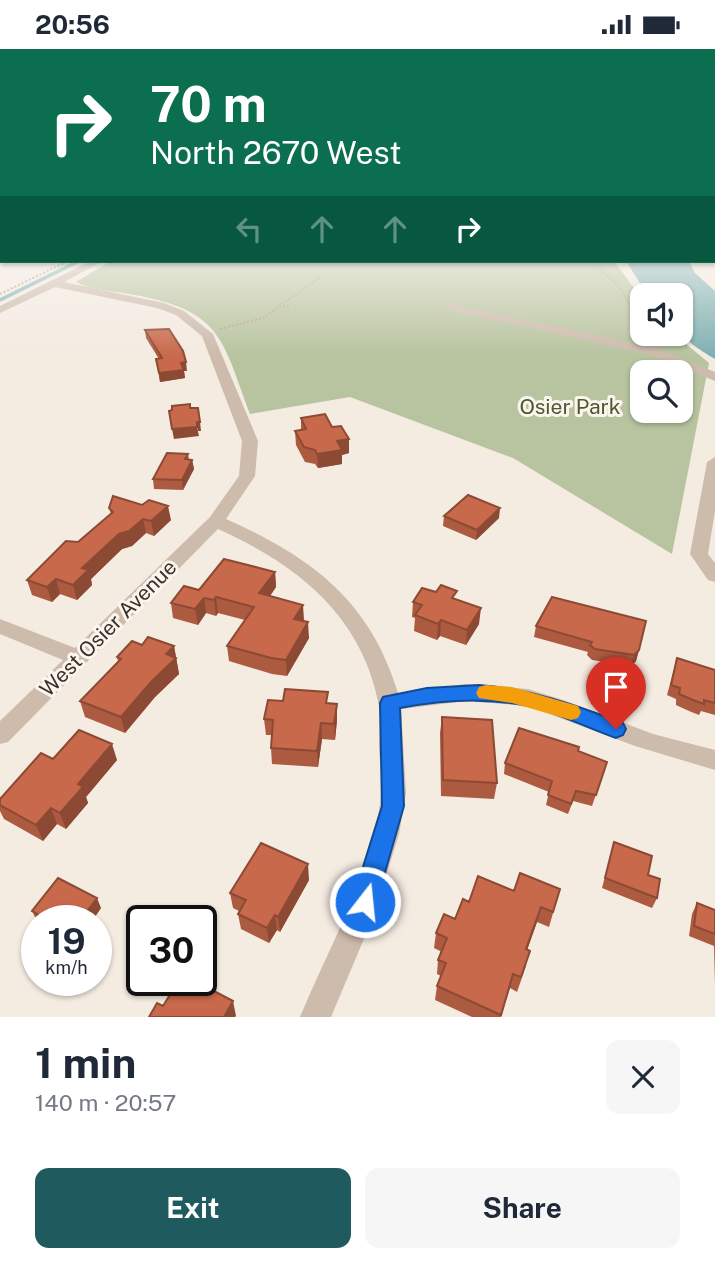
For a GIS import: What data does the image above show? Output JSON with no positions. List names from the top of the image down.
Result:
{
  "streets": {
    "street": ["West Osier Avenue"]
  },
  "parks": ["Osier Park"],
  "page": {
    "status": "20:56",
    "turn": ["70 m", "North 2670 West"],
    "speed": "19 km/h",
    "limit": "30",
    "heading": ["1 min", "140 m · 20:57"],
    "buttons": ["Exit", "Share"]
  }
}
